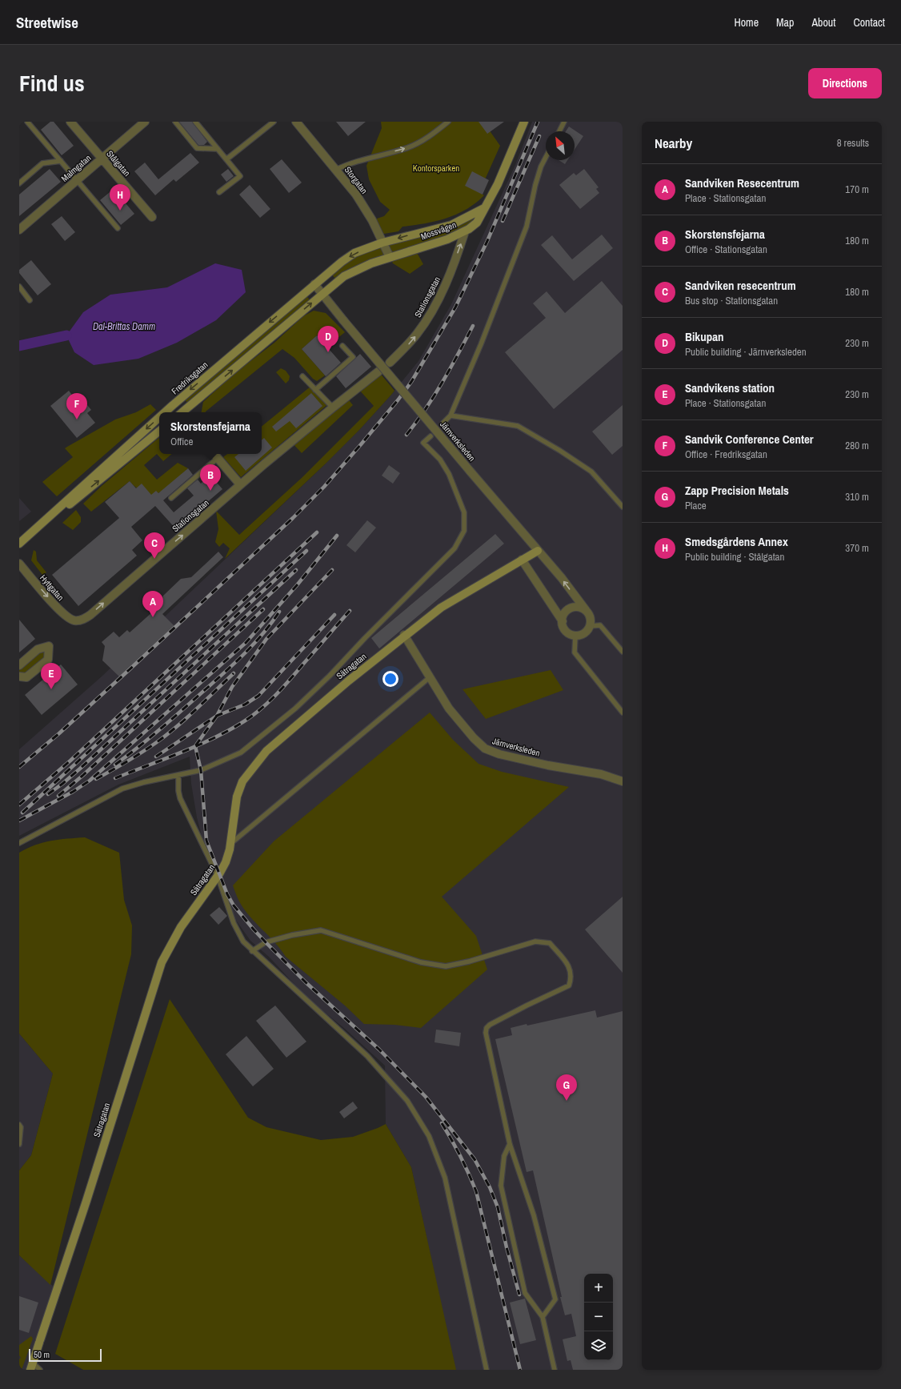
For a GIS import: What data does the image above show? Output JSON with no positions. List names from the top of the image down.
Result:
{
  "streets": {
    "street": [
      "Stålgatan",
      "Malmgatan",
      "Storgatan",
      "Mossvägen",
      "Stationsgatan",
      "Fredriksgatan",
      "Järnverksleden",
      "Hyttgatan",
      "Sätragatan"
    ]
  },
  "crossings": [
    ["Stålgatan", "Malmgatan"],
    ["Storgatan", "Mossvägen"],
    ["Storgatan", "Fredriksgatan"],
    ["Mossvägen", "Stationsgatan"],
    ["Mossvägen", "Fredriksgatan"],
    ["Stationsgatan", "Hyttgatan"],
    ["Fredriksgatan", "Järnverksleden"],
    ["Järnverksleden", "Sätragatan"]
  ],
  "one_way": ["Stationsgatan", "Hyttgatan"],
  "water": ["Dal-Brittas Damm"],
  "parks": ["Kontorsparken"],
  "scale_bar": "50 m",
  "north": "top left",
  "page": {
    "header": "Streetwise",
    "nav": [
      "Home",
      "Map",
      "About",
      "Contact"
    ],
    "title": "Find us",
    "buttons": "Directions",
    "heading": ["Nearby", "8 results"],
    "list": [
      {
        "mark": "A",
        "name": "Sandviken Resecentrum",
        "note": "Place · Stationsgatan",
        "value": "170 m"
      },
      {
        "mark": "B",
        "name": "Skorstensfejarna",
        "note": "Office · Stationsgatan",
        "value": "180 m"
      },
      {
        "mark": "C",
        "name": "Sandviken resecentrum",
        "note": "Bus stop · Stationsgatan",
        "value": "180 m"
      },
      {
        "mark": "D",
        "name": "Bikupan",
        "note": "Public building · Järnverksleden",
        "value": "230 m"
      },
      {
        "mark": "E",
        "name": "Sandvikens station",
        "note": "Place · Stationsgatan",
        "value": "230 m"
      },
      {
        "mark": "F",
        "name": "Sandvik Conference Center",
        "note": "Office · Fredriksgatan",
        "value": "280 m"
      },
      {
        "mark": "G",
        "name": "Zapp Precision Metals",
        "note": "Place",
        "value": "310 m"
      },
      {
        "mark": "H",
        "name": "Smedsgårdens Annex",
        "note": "Public building · Stålgatan",
        "value": "370 m"
      }
    ],
    "pins": [
      "H",
      "D",
      "F",
      "B",
      "C",
      "A",
      "E",
      "G"
    ],
    "popup": ["Skorstensfejarna", "Office"],
    "map_buttons": ["+", "−"],
    "scale": "50 m"
  }
}
